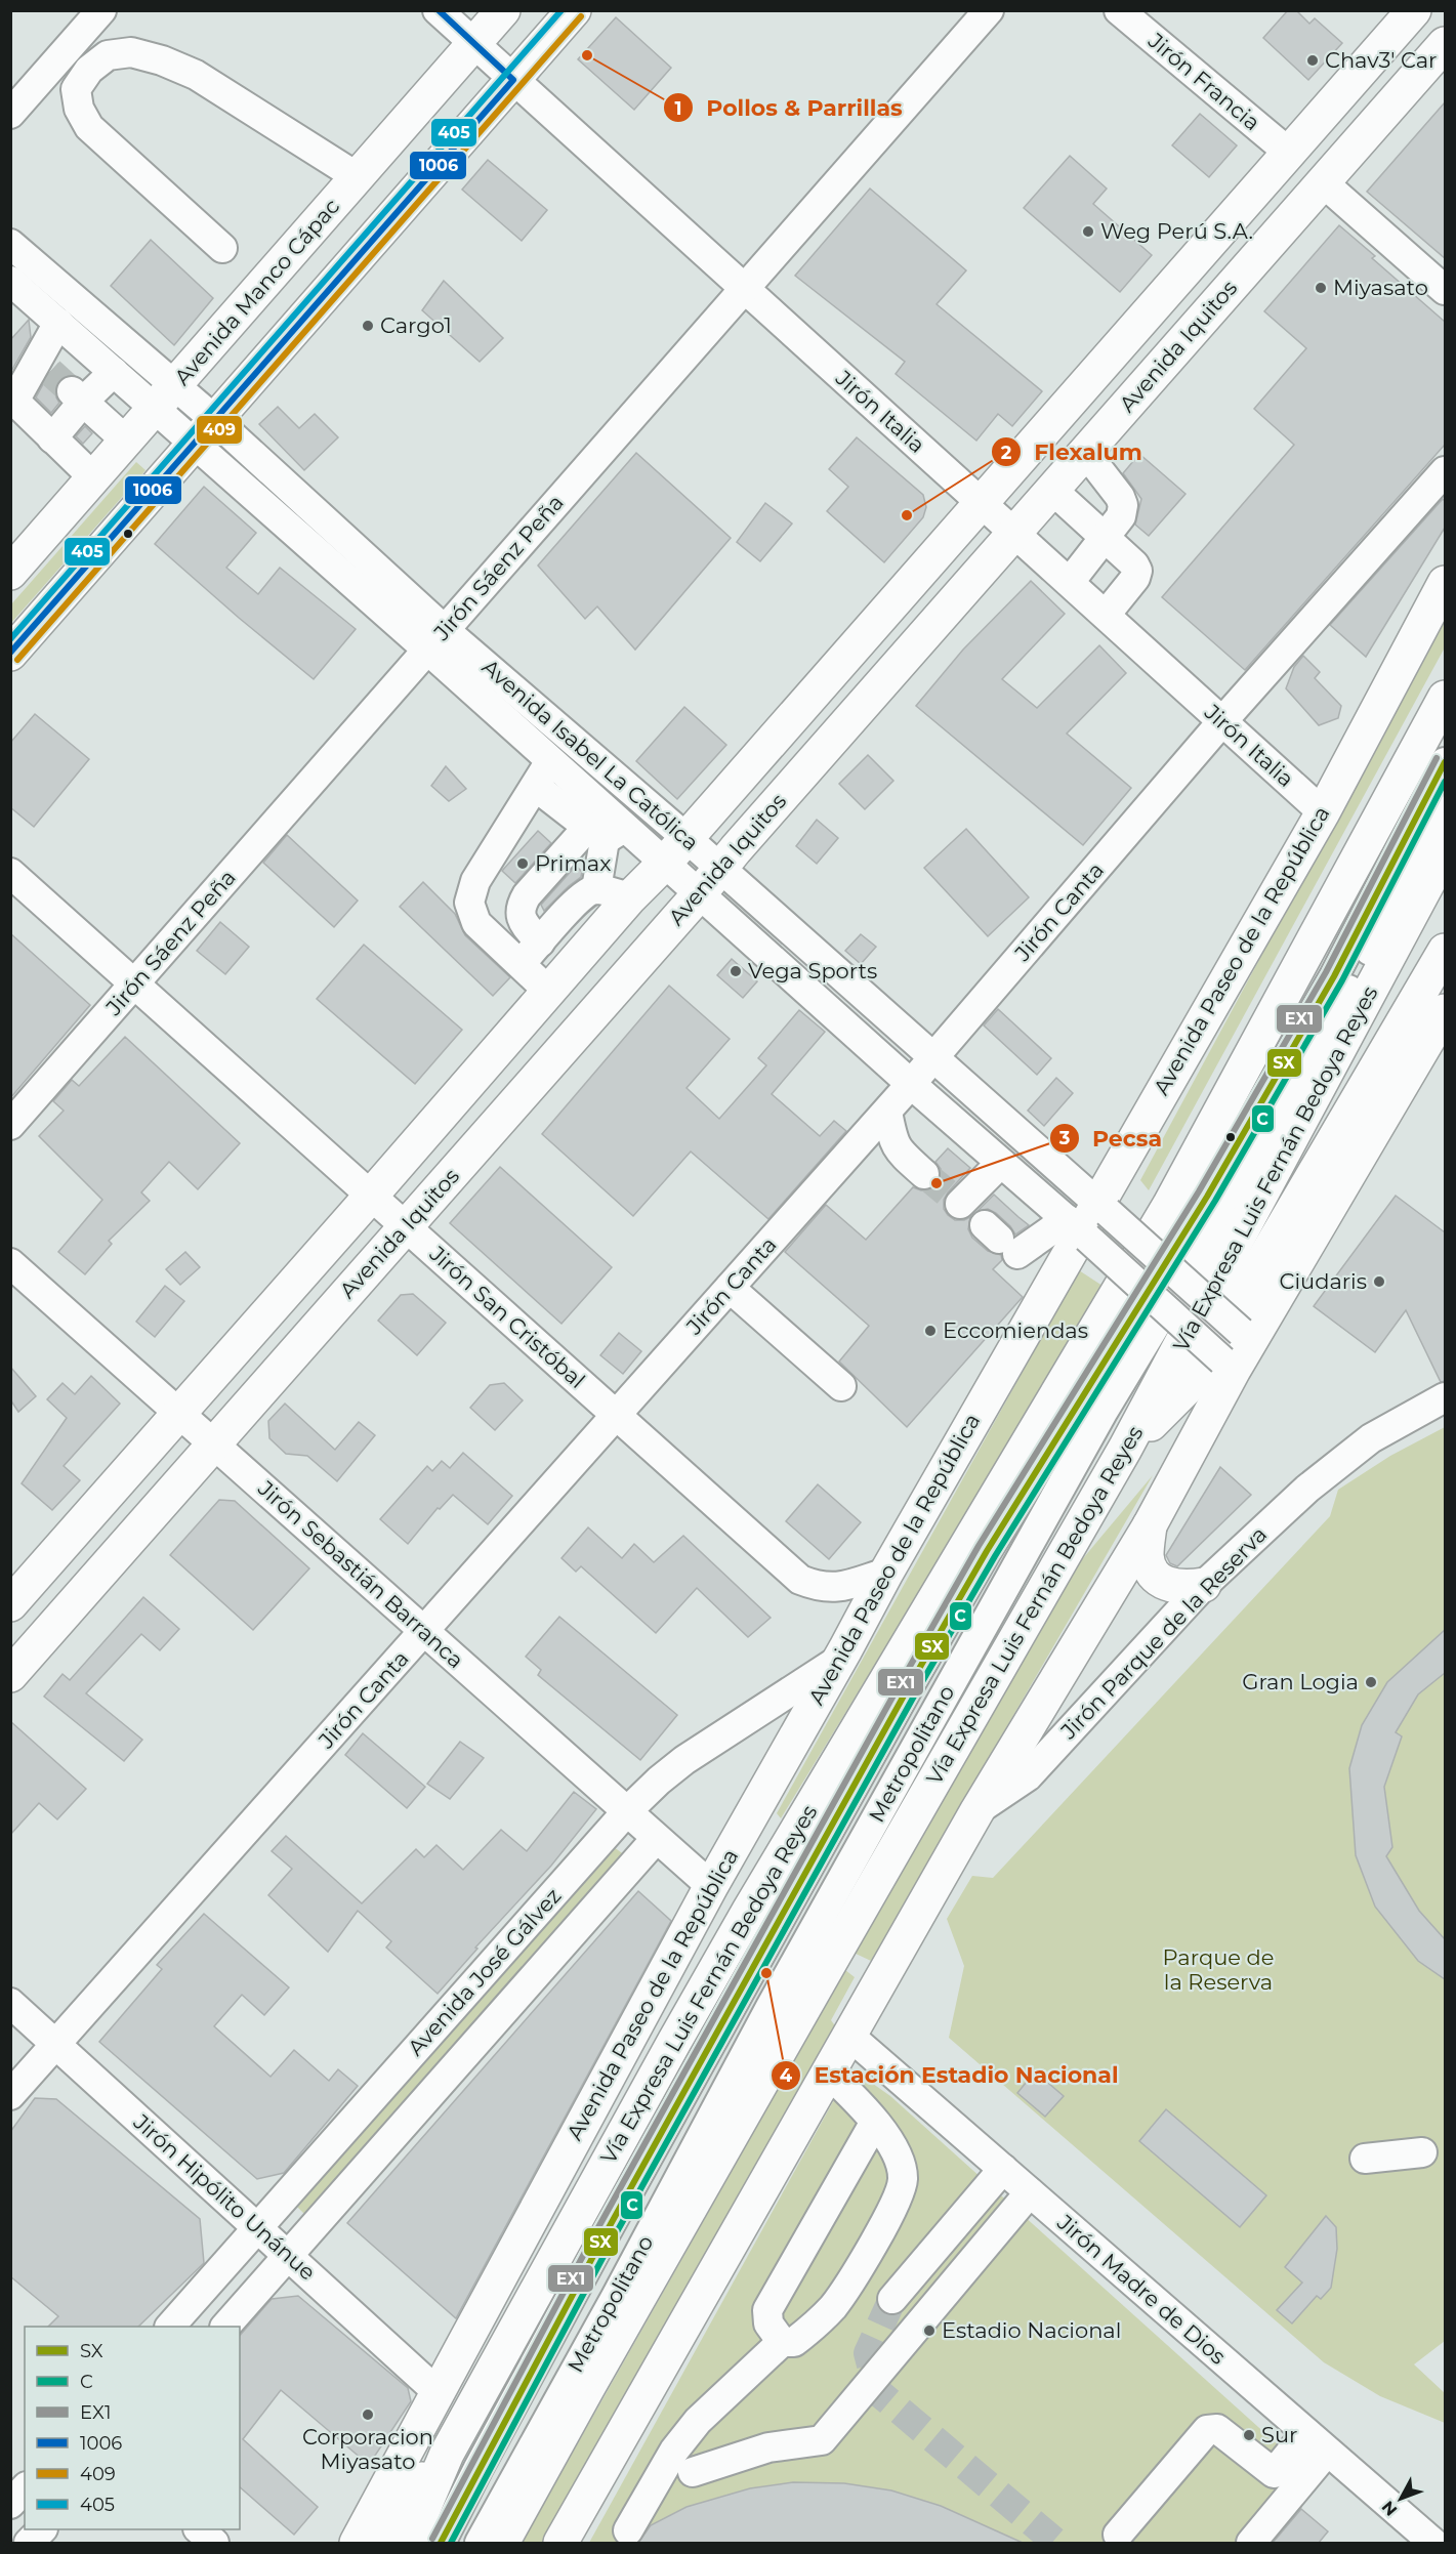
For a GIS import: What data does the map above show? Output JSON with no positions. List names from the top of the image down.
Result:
{
  "streets": {
    "main road": [
      "Avenida Manco Cápac",
      "Avenida Iquitos",
      "Avenida Paseo de la República",
      "Vía Expresa Luis Fernán Bedoya Reyes"
    ],
    "street": [
      "Jirón Francia",
      "Jirón Italia",
      "Jirón Sáenz Peña",
      "Avenida Isabel La Católica",
      "Jirón Canta",
      "Jirón San Cristóbal",
      "Jirón Sebastián Barranca",
      "Jirón Parque de la Reserva",
      "Metropolitano",
      "Avenida José Gálvez",
      "Jirón Hipólito Unánue",
      "Jirón Madre de Dios"
    ]
  },
  "crossings": [
    ["Jirón Francia", "Avenida Iquitos"],
    ["Avenida Manco Cápac", "Jirón Italia"],
    ["Avenida Manco Cápac", "Avenida Isabel La Católica"],
    ["Avenida Iquitos", "Jirón Italia"],
    ["Avenida Iquitos", "Avenida Isabel La Católica"],
    ["Avenida Iquitos", "Jirón San Cristóbal"],
    ["Avenida Iquitos", "Jirón Sebastián Barranca"],
    ["Jirón Italia", "Jirón Sáenz Peña"],
    ["Jirón Italia", "Jirón Canta"],
    ["Jirón Italia", "Avenida Paseo de la República"],
    ["Jirón Sáenz Peña", "Avenida Isabel La Católica"],
    ["Jirón Sáenz Peña", "Jirón San Cristóbal"],
    ["Avenida Isabel La Católica", "Jirón Canta"],
    ["Avenida Isabel La Católica", "Avenida Paseo de la República"],
    ["Jirón Canta", "Jirón San Cristóbal"],
    ["Jirón Canta", "Jirón Sebastián Barranca"],
    ["Jirón Canta", "Jirón Hipólito Unánue"],
    ["Avenida Paseo de la República", "Jirón San Cristóbal"],
    ["Avenida Paseo de la República", "Jirón Sebastián Barranca"],
    ["Avenida Paseo de la República", "Avenida José Gálvez"],
    ["Avenida Paseo de la República", "Jirón Hipólito Unánue"],
    ["Jirón Sebastián Barranca", "Avenida José Gálvez"],
    ["Avenida José Gálvez", "Jirón Hipólito Unánue"]
  ],
  "parks": ["Parque de la Reserva"],
  "places": [
    "Pollos & Parrillas",
    "Chav3' Car",
    "Weg Perú S.A.",
    "Miyasato",
    "Cargo1",
    "Flexalum",
    "Primax",
    "Vega Sports",
    "Pecsa",
    "Ciudaris",
    "Eccomiendas",
    "Gran Logia",
    "Estación Estadio Nacional",
    "Estadio Nacional",
    "Corporacion Miyasato",
    "Sur"
  ],
  "lines": [
    "transit line 1006",
    "transit line 405",
    "transit line 409",
    "transit line EX1",
    "transit line SX",
    "transit line C"
  ],
  "legend": [
    "SX",
    "C",
    "EX1",
    "1006",
    "409",
    "405"
  ],
  "north": "bottom left"
}
